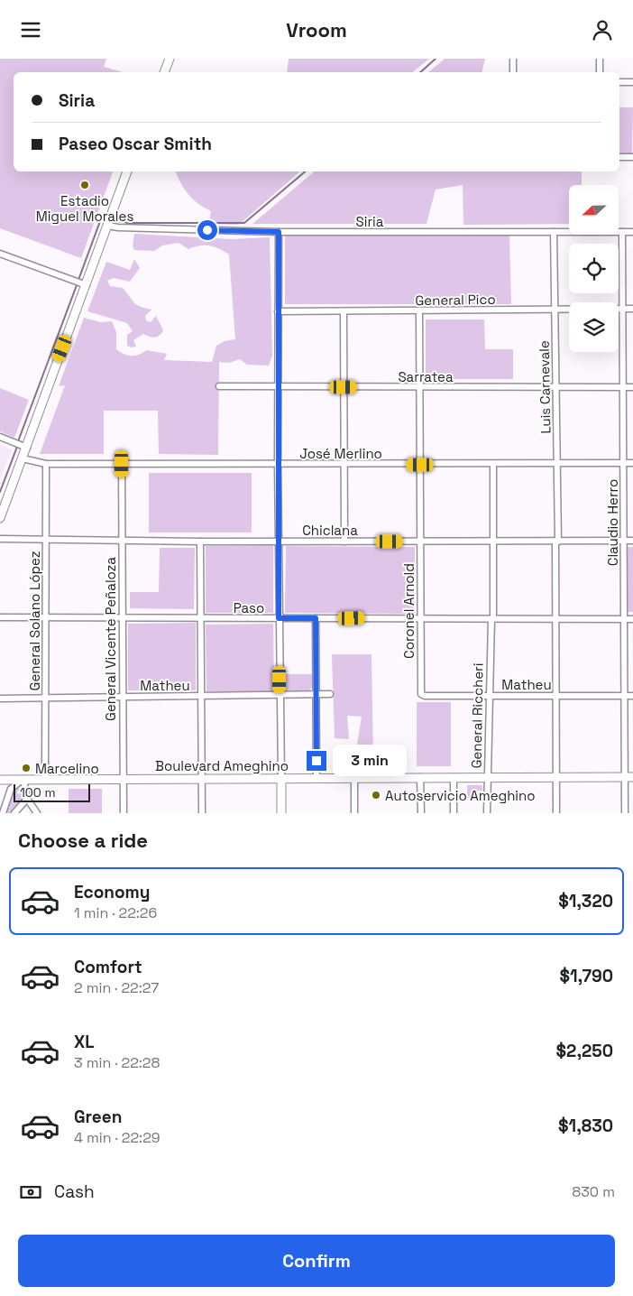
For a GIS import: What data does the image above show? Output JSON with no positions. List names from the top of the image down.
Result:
{
  "streets": {
    "main road": ["Boulevard Ameghino"],
    "street": [
      "Siria",
      "General Pico",
      "Sarratea",
      "Luis Carnevale",
      "José Merlino",
      "Claudio Herro",
      "Chiclana",
      "Paso",
      "Coronel Arnold",
      "General Solano López",
      "General Vicente Peñaloza",
      "Matheu",
      "General Riccheri"
    ]
  },
  "crossings": [
    ["Siria", "Luis Carnevale"],
    ["Siria", "Claudio Herro"],
    ["General Pico", "Luis Carnevale"],
    ["General Pico", "Claudio Herro"],
    ["General Pico", "Coronel Arnold"],
    ["Sarratea", "Luis Carnevale"],
    ["Sarratea", "Claudio Herro"],
    ["Sarratea", "Coronel Arnold"],
    ["Luis Carnevale", "José Merlino"],
    ["Luis Carnevale", "Chiclana"],
    ["Luis Carnevale", "Paso"],
    ["Luis Carnevale", "Matheu"],
    ["Luis Carnevale", "Boulevard Ameghino"],
    ["José Merlino", "Claudio Herro"],
    ["José Merlino", "Coronel Arnold"],
    ["José Merlino", "General Solano López"],
    ["José Merlino", "General Vicente Peñaloza"],
    ["José Merlino", "General Riccheri"],
    ["Claudio Herro", "Chiclana"],
    ["Claudio Herro", "Paso"],
    ["Claudio Herro", "Matheu"],
    ["Claudio Herro", "Boulevard Ameghino"],
    ["Chiclana", "Coronel Arnold"],
    ["Chiclana", "General Solano López"],
    ["Chiclana", "General Vicente Peñaloza"],
    ["Chiclana", "General Riccheri"],
    ["Paso", "Coronel Arnold"],
    ["Paso", "General Solano López"],
    ["Paso", "General Vicente Peñaloza"],
    ["Paso", "General Riccheri"],
    ["Coronel Arnold", "Matheu"],
    ["General Solano López", "Matheu"],
    ["General Solano López", "Boulevard Ameghino"],
    ["General Vicente Peñaloza", "Matheu"],
    ["General Vicente Peñaloza", "Boulevard Ameghino"],
    ["Matheu", "General Riccheri"],
    ["General Riccheri", "Boulevard Ameghino"]
  ],
  "places": ["Estadio Miguel Morales", "Marcelino", "Autoservicio Ameghino"],
  "scale_bar": "100 m",
  "north": "left",
  "page": {
    "header": "Vroom",
    "banner": ["Siria", "Paseo Oscar Smith"],
    "bubble": "3 min",
    "scale": "100 m",
    "heading": "Choose a ride",
    "list": [
      {
        "name": "Economy",
        "note": "1 min · 22:26",
        "value": "$1,320"
      },
      {
        "name": "Comfort",
        "note": "2 min · 22:27",
        "value": "$1,790"
      },
      {
        "name": "XL",
        "note": "3 min · 22:28",
        "value": "$2,250"
      },
      {
        "name": "Green",
        "note": "4 min · 22:29",
        "value": "$1,830"
      }
    ],
    "pay": ["Cash", "830 m"],
    "buttons": "Confirm"
  }
}
